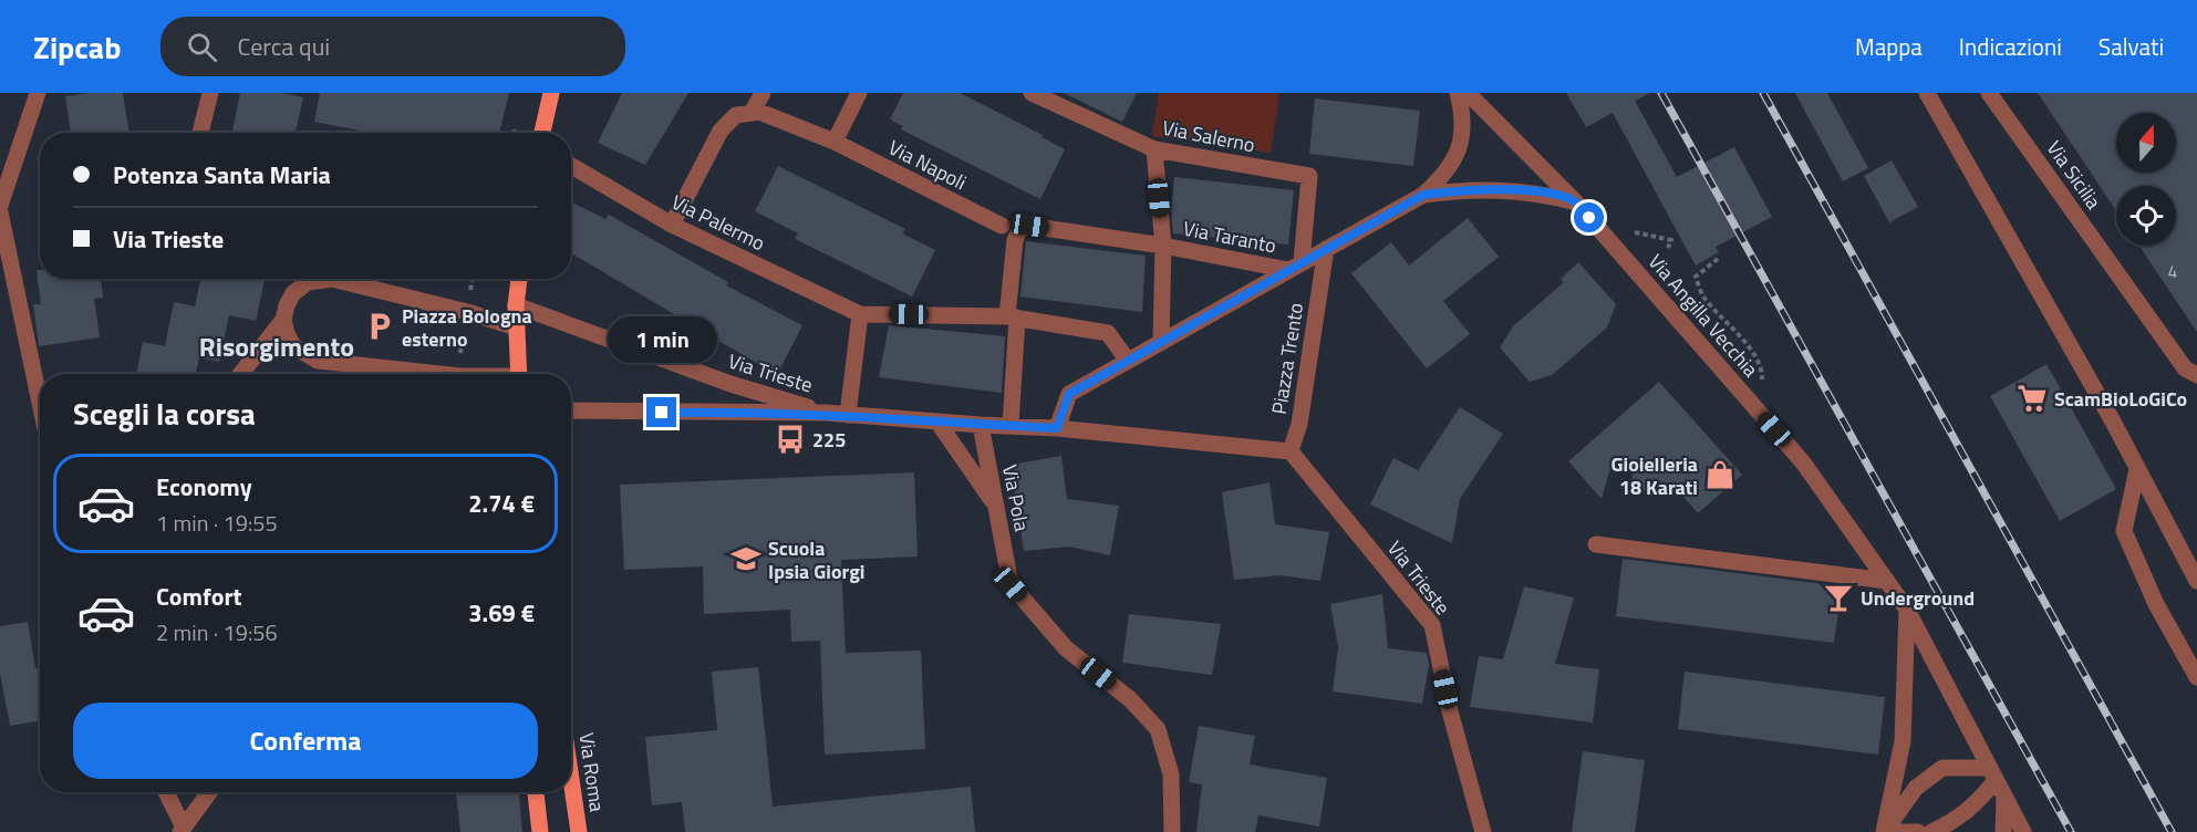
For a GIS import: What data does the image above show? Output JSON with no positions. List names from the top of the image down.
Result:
{
  "streets": {
    "main road": ["Via Roma"],
    "street": [
      "Via Salerno",
      "Via Napoli",
      "Via Sicilia",
      "Via Palermo",
      "Via Taranto",
      "Via Angilla Vecchia",
      "Piazza Trento",
      "Via Trieste",
      "Via Pola"
    ]
  },
  "crossings": [
    ["Via Salerno", "Via Taranto"],
    ["Via Palermo", "Piazza Trento"],
    ["Via Taranto", "Piazza Trento"],
    ["Piazza Trento", "Via Trieste"],
    ["Via Trieste", "Via Pola"]
  ],
  "districts": ["Risorgimento"],
  "places": {
    "parking": ["Piazza Bologna esterno"],
    "supermarket": ["ScamBioLoGiCo"],
    "bus stop": ["225"],
    "shop": ["Gioielleria 18 Karati"],
    "school or university": ["Scuola Ipsia Giorgi"],
    "bar": ["Underground"]
  },
  "house_numbers": ["4"],
  "north": "top",
  "page": {
    "header": "Zipcab",
    "search": "Cerca qui",
    "nav": ["Mappa", "Indicazioni", "Salvati"],
    "banner": ["Potenza Santa Maria", "Via Trieste"],
    "bubble": "1 min",
    "heading": "Scegli la corsa",
    "list": [
      {
        "name": "Economy",
        "note": "1 min · 19:55",
        "value": "2.74 €"
      },
      {
        "name": "Comfort",
        "note": "2 min · 19:56",
        "value": "3.69 €"
      }
    ],
    "buttons": "Conferma"
  }
}
